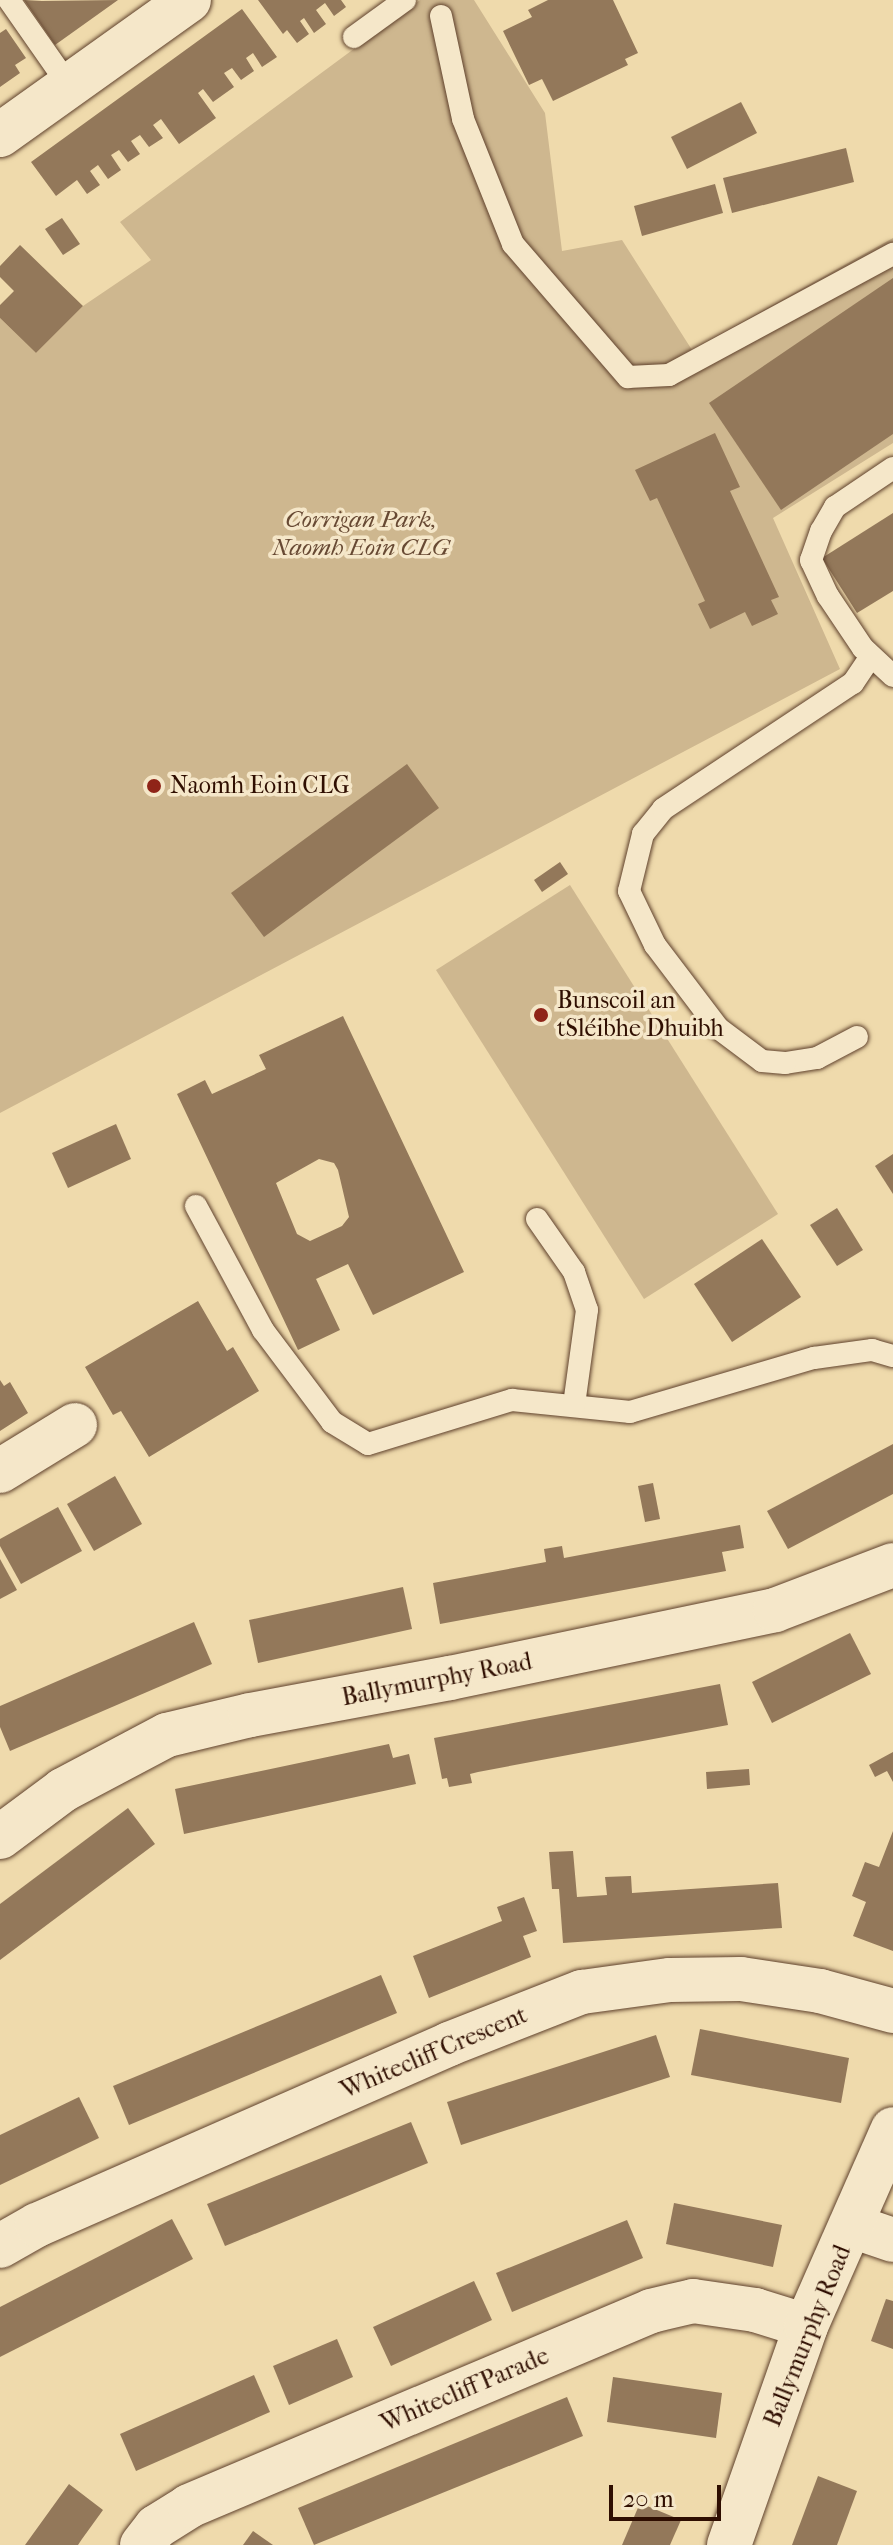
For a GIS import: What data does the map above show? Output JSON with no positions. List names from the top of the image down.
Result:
{
  "streets": {
    "street": ["Ballymurphy Road", "Whitecliff Crescent", "Whitecliff Parade"]
  },
  "crossings": [
    ["Ballymurphy Road", "Whitecliff Parade"]
  ],
  "parks": ["Corrigan Park, Naomh Eoin CLG"],
  "places": ["Naomh Eoin CLG", "Bunscoil an tSléibhe Dhuibh"],
  "scale_bar": "20 m"
}
